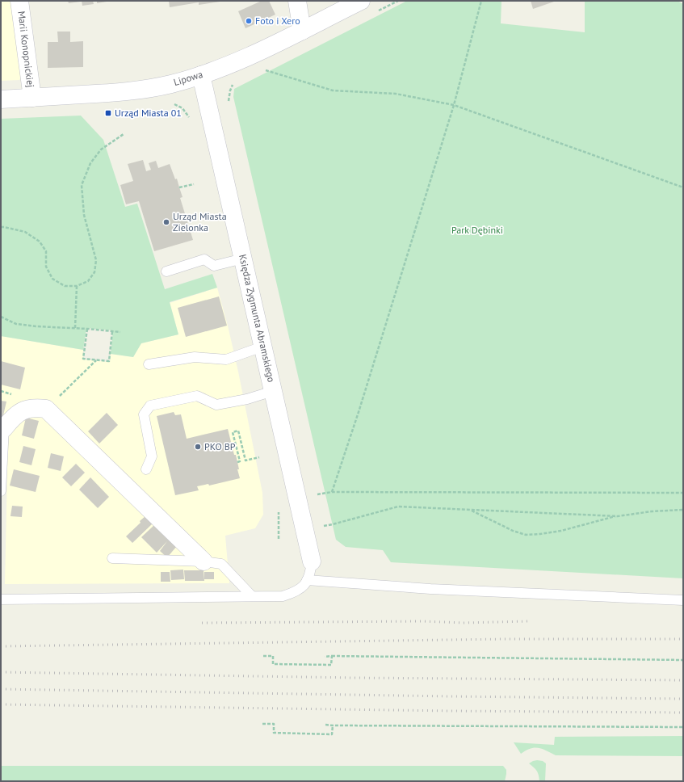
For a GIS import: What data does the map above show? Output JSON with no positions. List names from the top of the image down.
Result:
{
  "streets": {
    "street": ["Marii Konopnickiej", "Lipowa", "Księdza Zygmunta Abramskiego"]
  },
  "crossings": [
    ["Marii Konopnickiej", "Lipowa"],
    ["Lipowa", "Księdza Zygmunta Abramskiego"]
  ],
  "parks": ["Park Dębinki"],
  "places": {
    "other": ["Foto i Xero", "Urząd Miasta Zielonka", "PKO BP"],
    "transit": ["Urząd Miasta 01"]
  }
}
